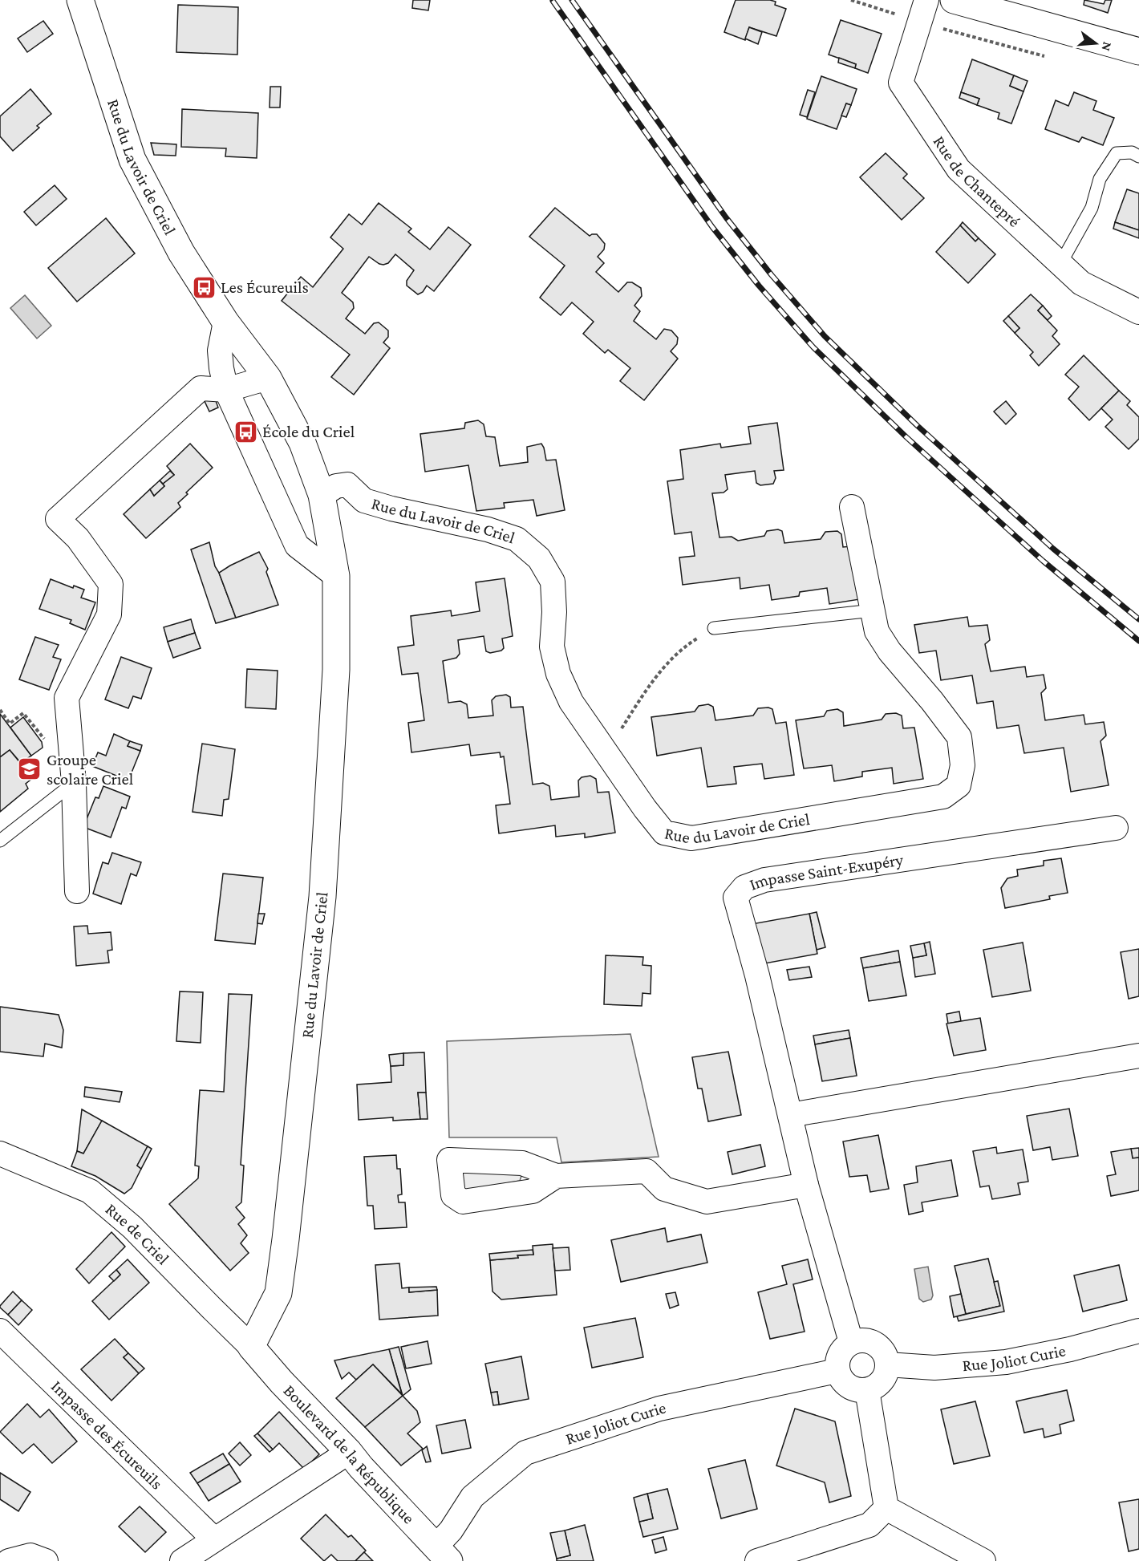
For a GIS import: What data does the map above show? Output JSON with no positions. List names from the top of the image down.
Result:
{
  "streets": {
    "street": [
      "Rue du Lavoir de Criel",
      "Rue de Chantepré",
      "Impasse Saint-Exupéry",
      "Rue de Criel",
      "Rue Joliot Curie",
      "Impasse des Écureuils",
      "Boulevard de la République"
    ]
  },
  "crossings": [
    ["Rue du Lavoir de Criel", "Rue de Criel"],
    ["Rue du Lavoir de Criel", "Boulevard de la République"],
    ["Impasse Saint-Exupéry", "Rue Joliot Curie"],
    ["Rue de Criel", "Boulevard de la République"],
    ["Rue Joliot Curie", "Boulevard de la République"]
  ],
  "places": {
    "bus stop": ["Les Écureuils", "École du Criel"],
    "school or university": ["Groupe scolaire Criel"]
  },
  "north": "right"
}
